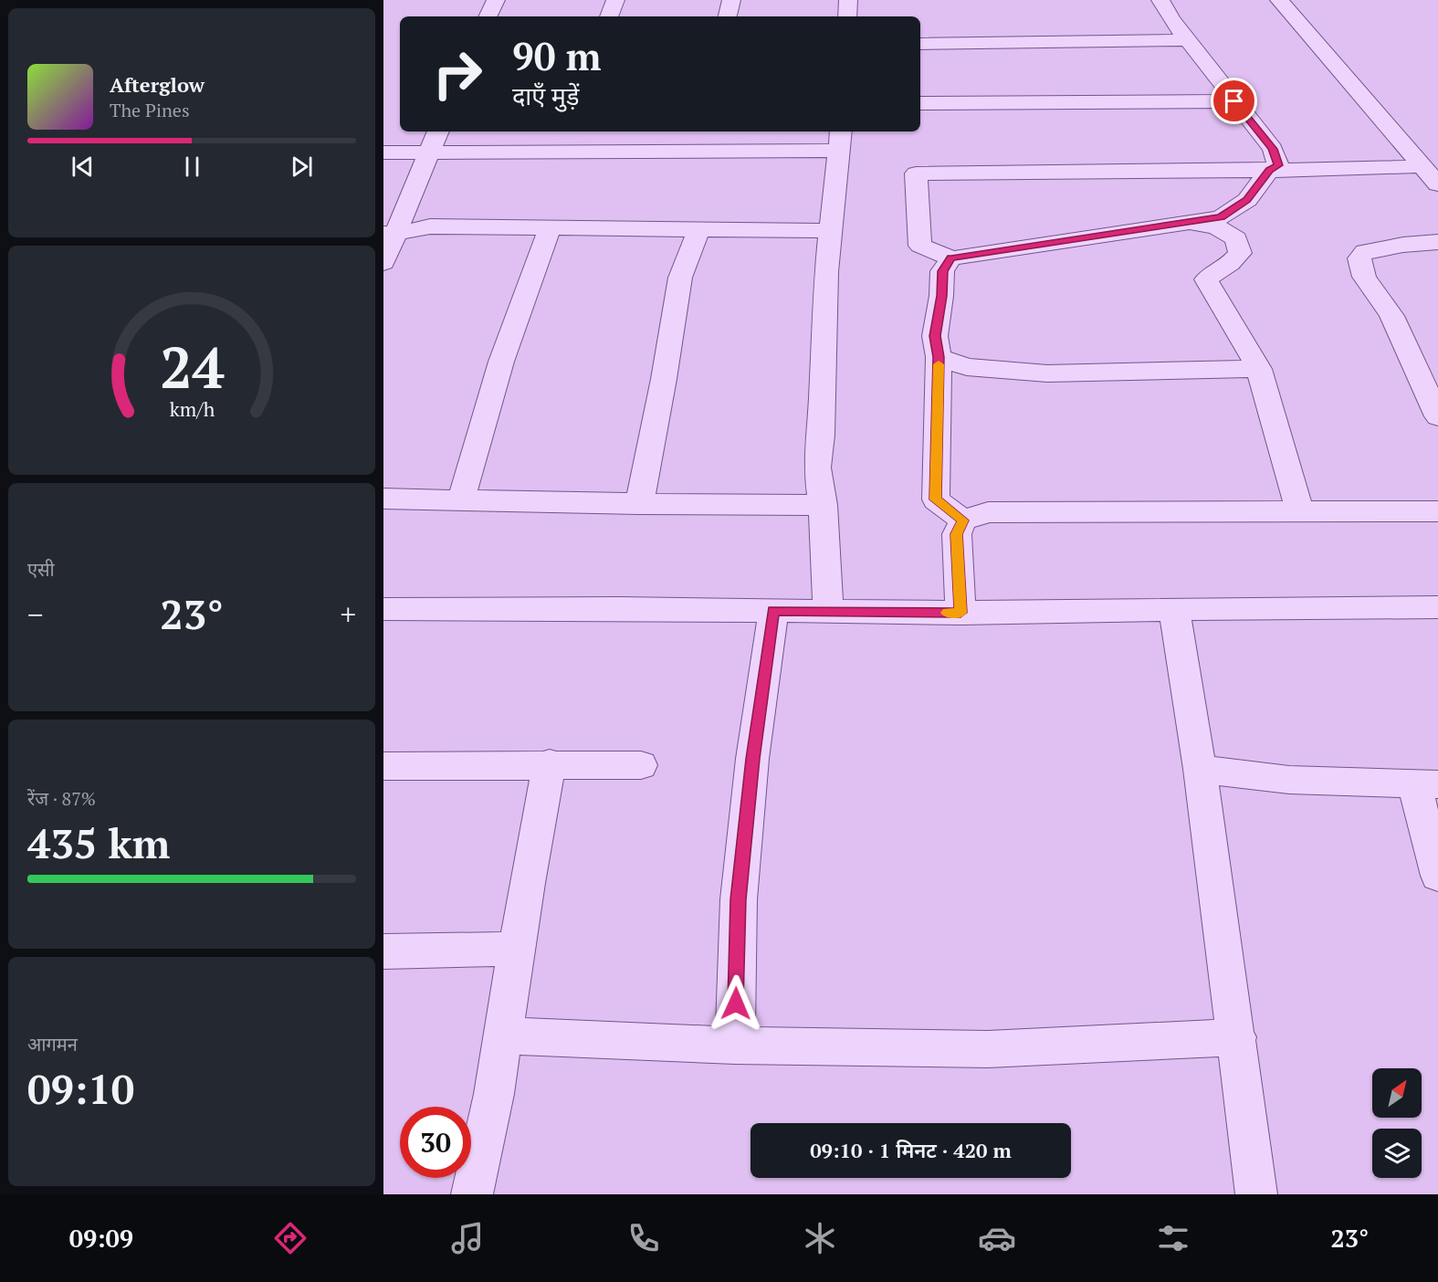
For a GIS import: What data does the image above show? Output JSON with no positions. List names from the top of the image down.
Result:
{
  "north": "top right",
  "page": {
    "turn": ["90 m", "दाएँ मुड़ें"],
    "song": ["Afterglow", "The Pines"],
    "tile": [
      "एसी",
      ["रेंज · 87%", "435 km"],
      ["आगमन", "09:10"]
    ],
    "heat": ["−", "23°", "+"],
    "limit": "30",
    "trip": "09:10 · 1 मिनट · 420 m",
    "tabs": ["09:09", "23°"],
    "gauge": ["24", "km/h"]
  }
}
